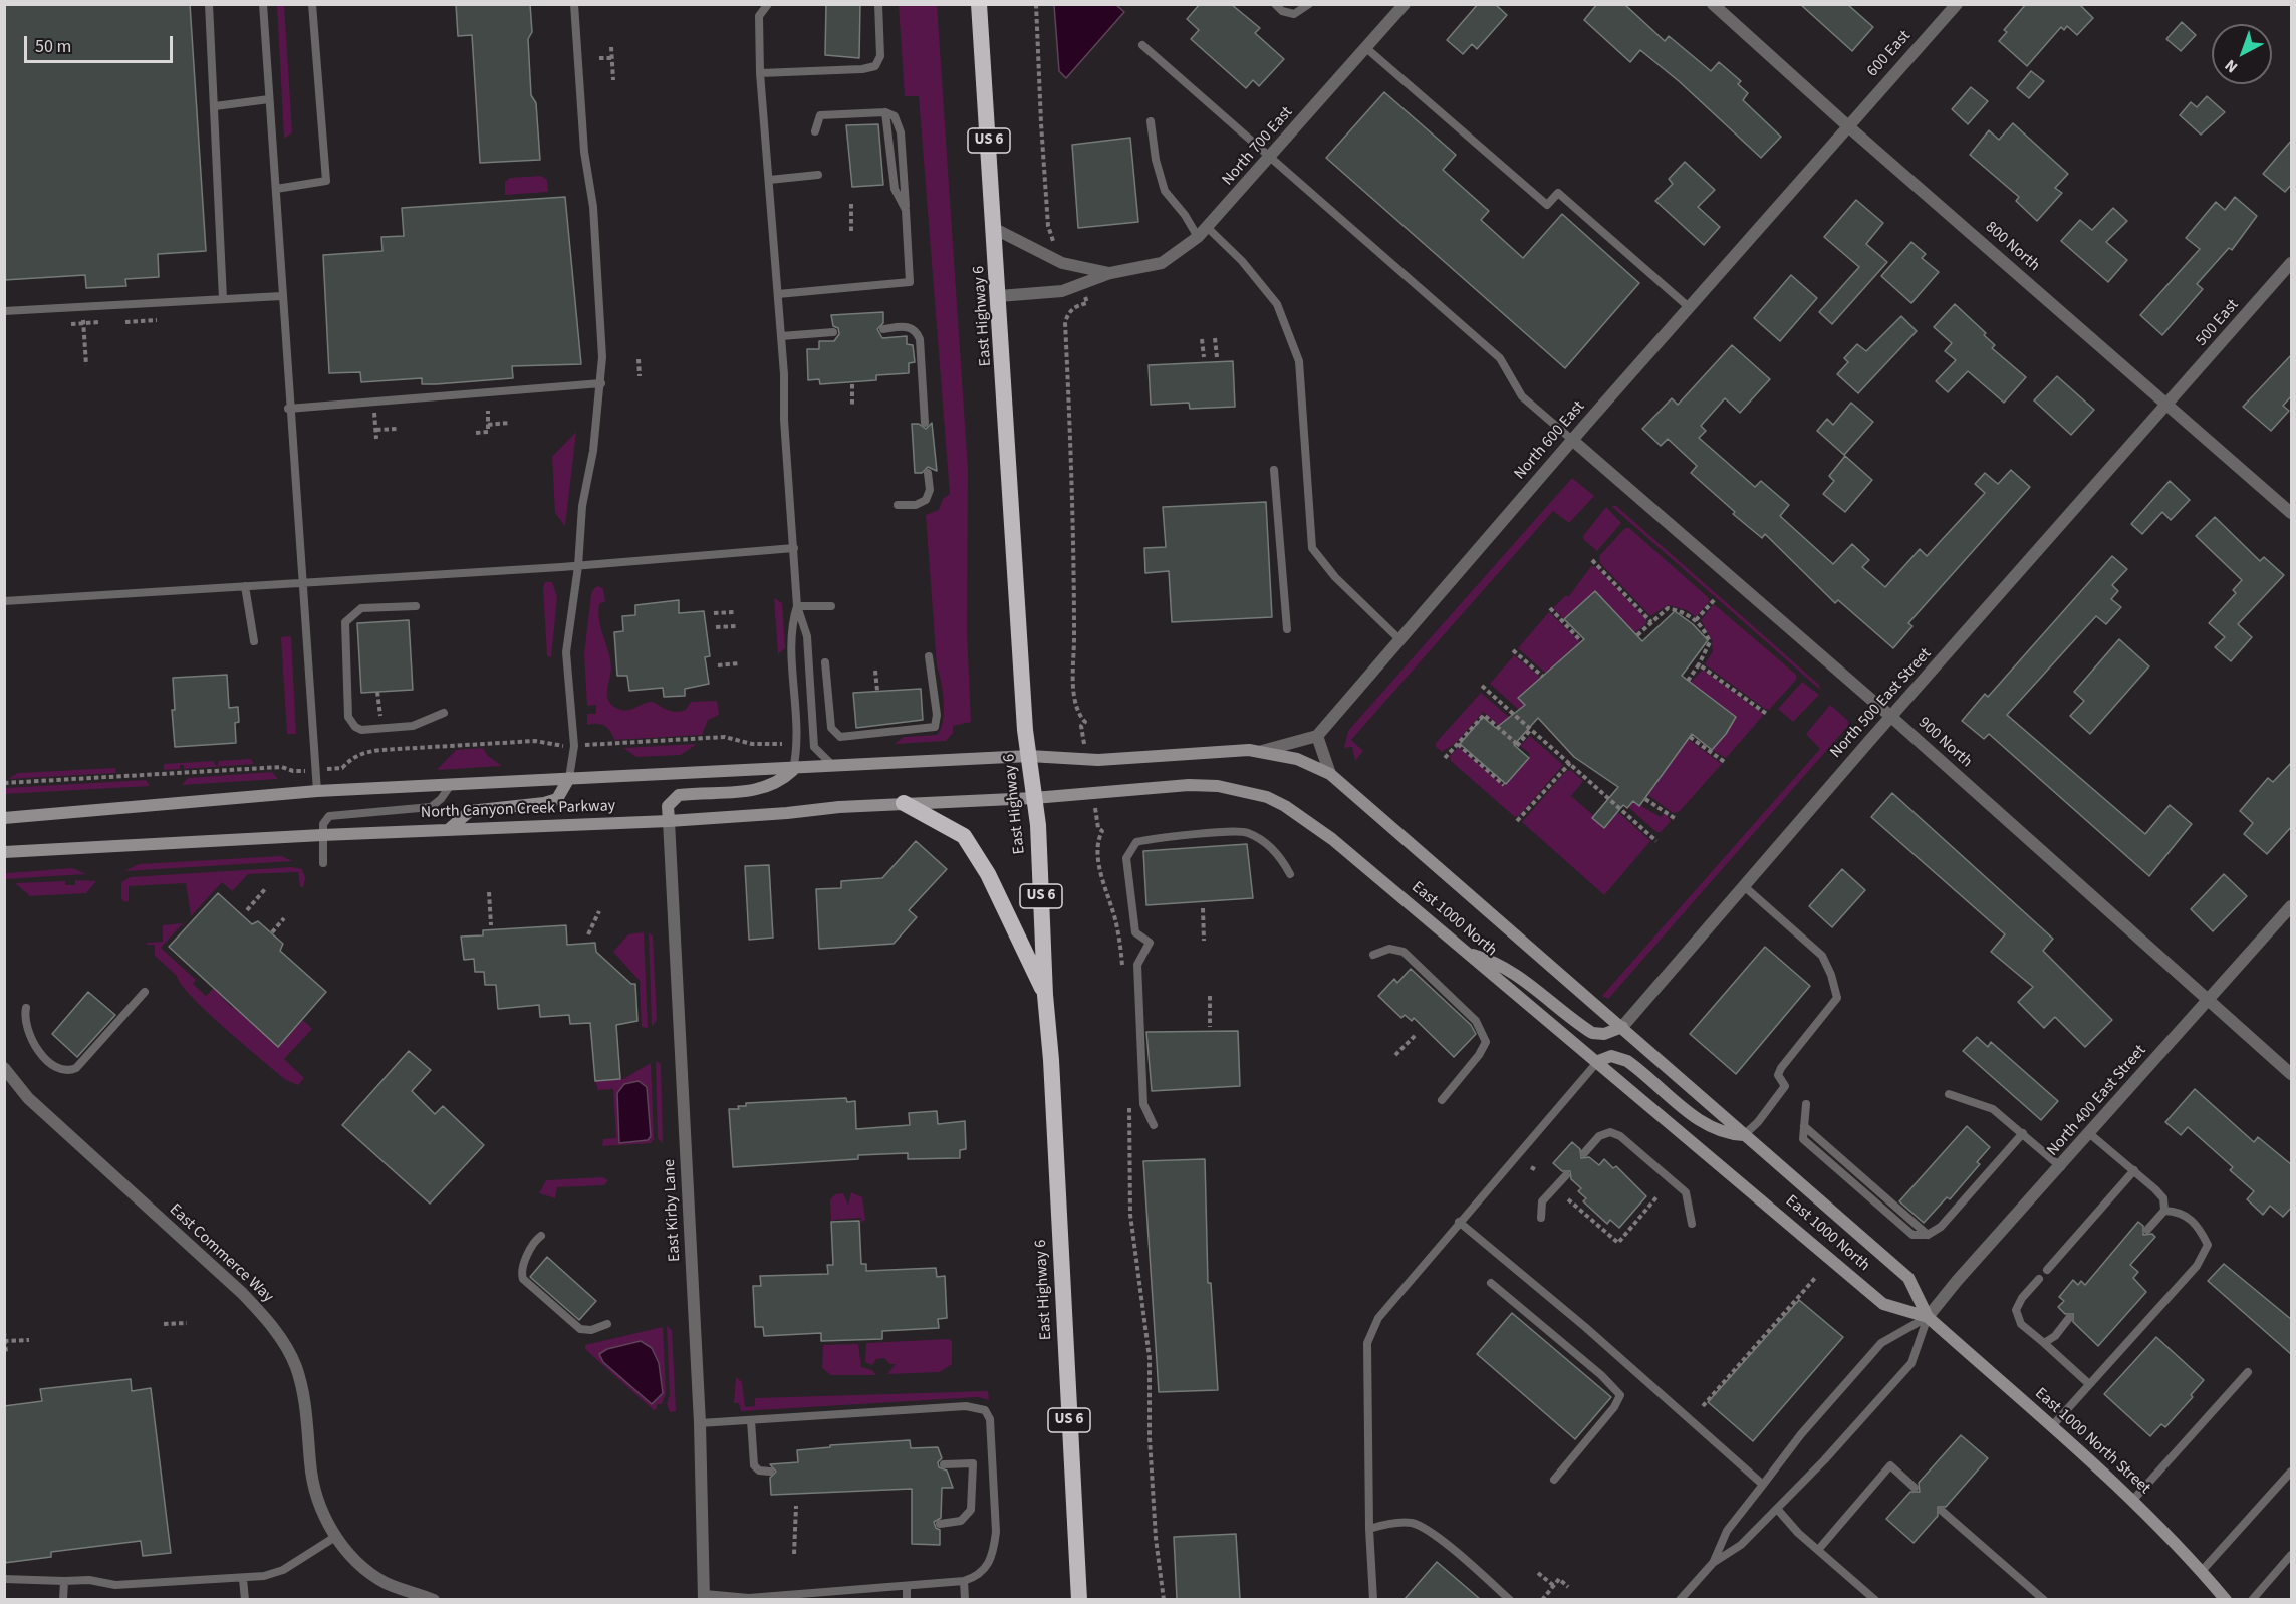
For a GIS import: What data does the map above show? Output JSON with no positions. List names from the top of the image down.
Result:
{
  "streets": {
    "highway": ["US 6", "East Highway 6"],
    "main road": ["North Canyon Creek Parkway", "East 1000 North", "East 1000 North Street"],
    "street": [
      "600 East",
      "North 700 East",
      "800 North",
      "500 East",
      "North 600 East",
      "North 500 East Street",
      "900 North",
      "North 400 East Street",
      "East Kirby Lane",
      "East Commerce Way"
    ]
  },
  "crossings": [
    ["600 East", "800 North"],
    ["600 East", "North 600 East"],
    ["North 700 East", "East Highway 6"],
    ["800 North", "500 East"],
    ["800 North", "North 600 East"],
    ["800 North", "North 500 East Street"],
    ["East Highway 6", "North Canyon Creek Parkway"],
    ["East Highway 6", "East 1000 North"],
    ["500 East", "North 500 East Street"],
    ["North 600 East", "900 North"],
    ["North 500 East Street", "900 North"],
    ["North 500 East Street", "East 1000 North"],
    ["900 North", "North 400 East Street"],
    ["North Canyon Creek Parkway", "East 1000 North"],
    ["North Canyon Creek Parkway", "East Kirby Lane"],
    ["East 1000 North", "North 400 East Street"],
    ["East 1000 North", "East 1000 North Street"],
    ["North 400 East Street", "East 1000 North Street"]
  ],
  "scale_bar": "50 m",
  "north": "bottom left"
}
